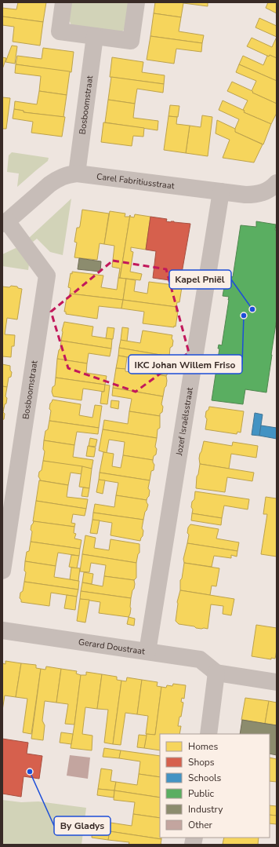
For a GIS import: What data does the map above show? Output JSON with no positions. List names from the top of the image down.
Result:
{
  "streets": {
    "street": [
      "Bosboomstraat",
      "Carel Fabritiusstraat",
      "Jozef Israëlsstraat",
      "Gerard Doustraat"
    ]
  },
  "crossings": [
    ["Bosboomstraat", "Carel Fabritiusstraat"],
    ["Carel Fabritiusstraat", "Jozef Israëlsstraat"],
    ["Jozef Israëlsstraat", "Gerard Doustraat"]
  ],
  "places": ["Kapel Pniël", "IKC Johan Willem Friso", "By Gladys"],
  "legend": [
    "Homes",
    "Shops",
    "Schools",
    "Public",
    "Industry",
    "Other"
  ]
}
